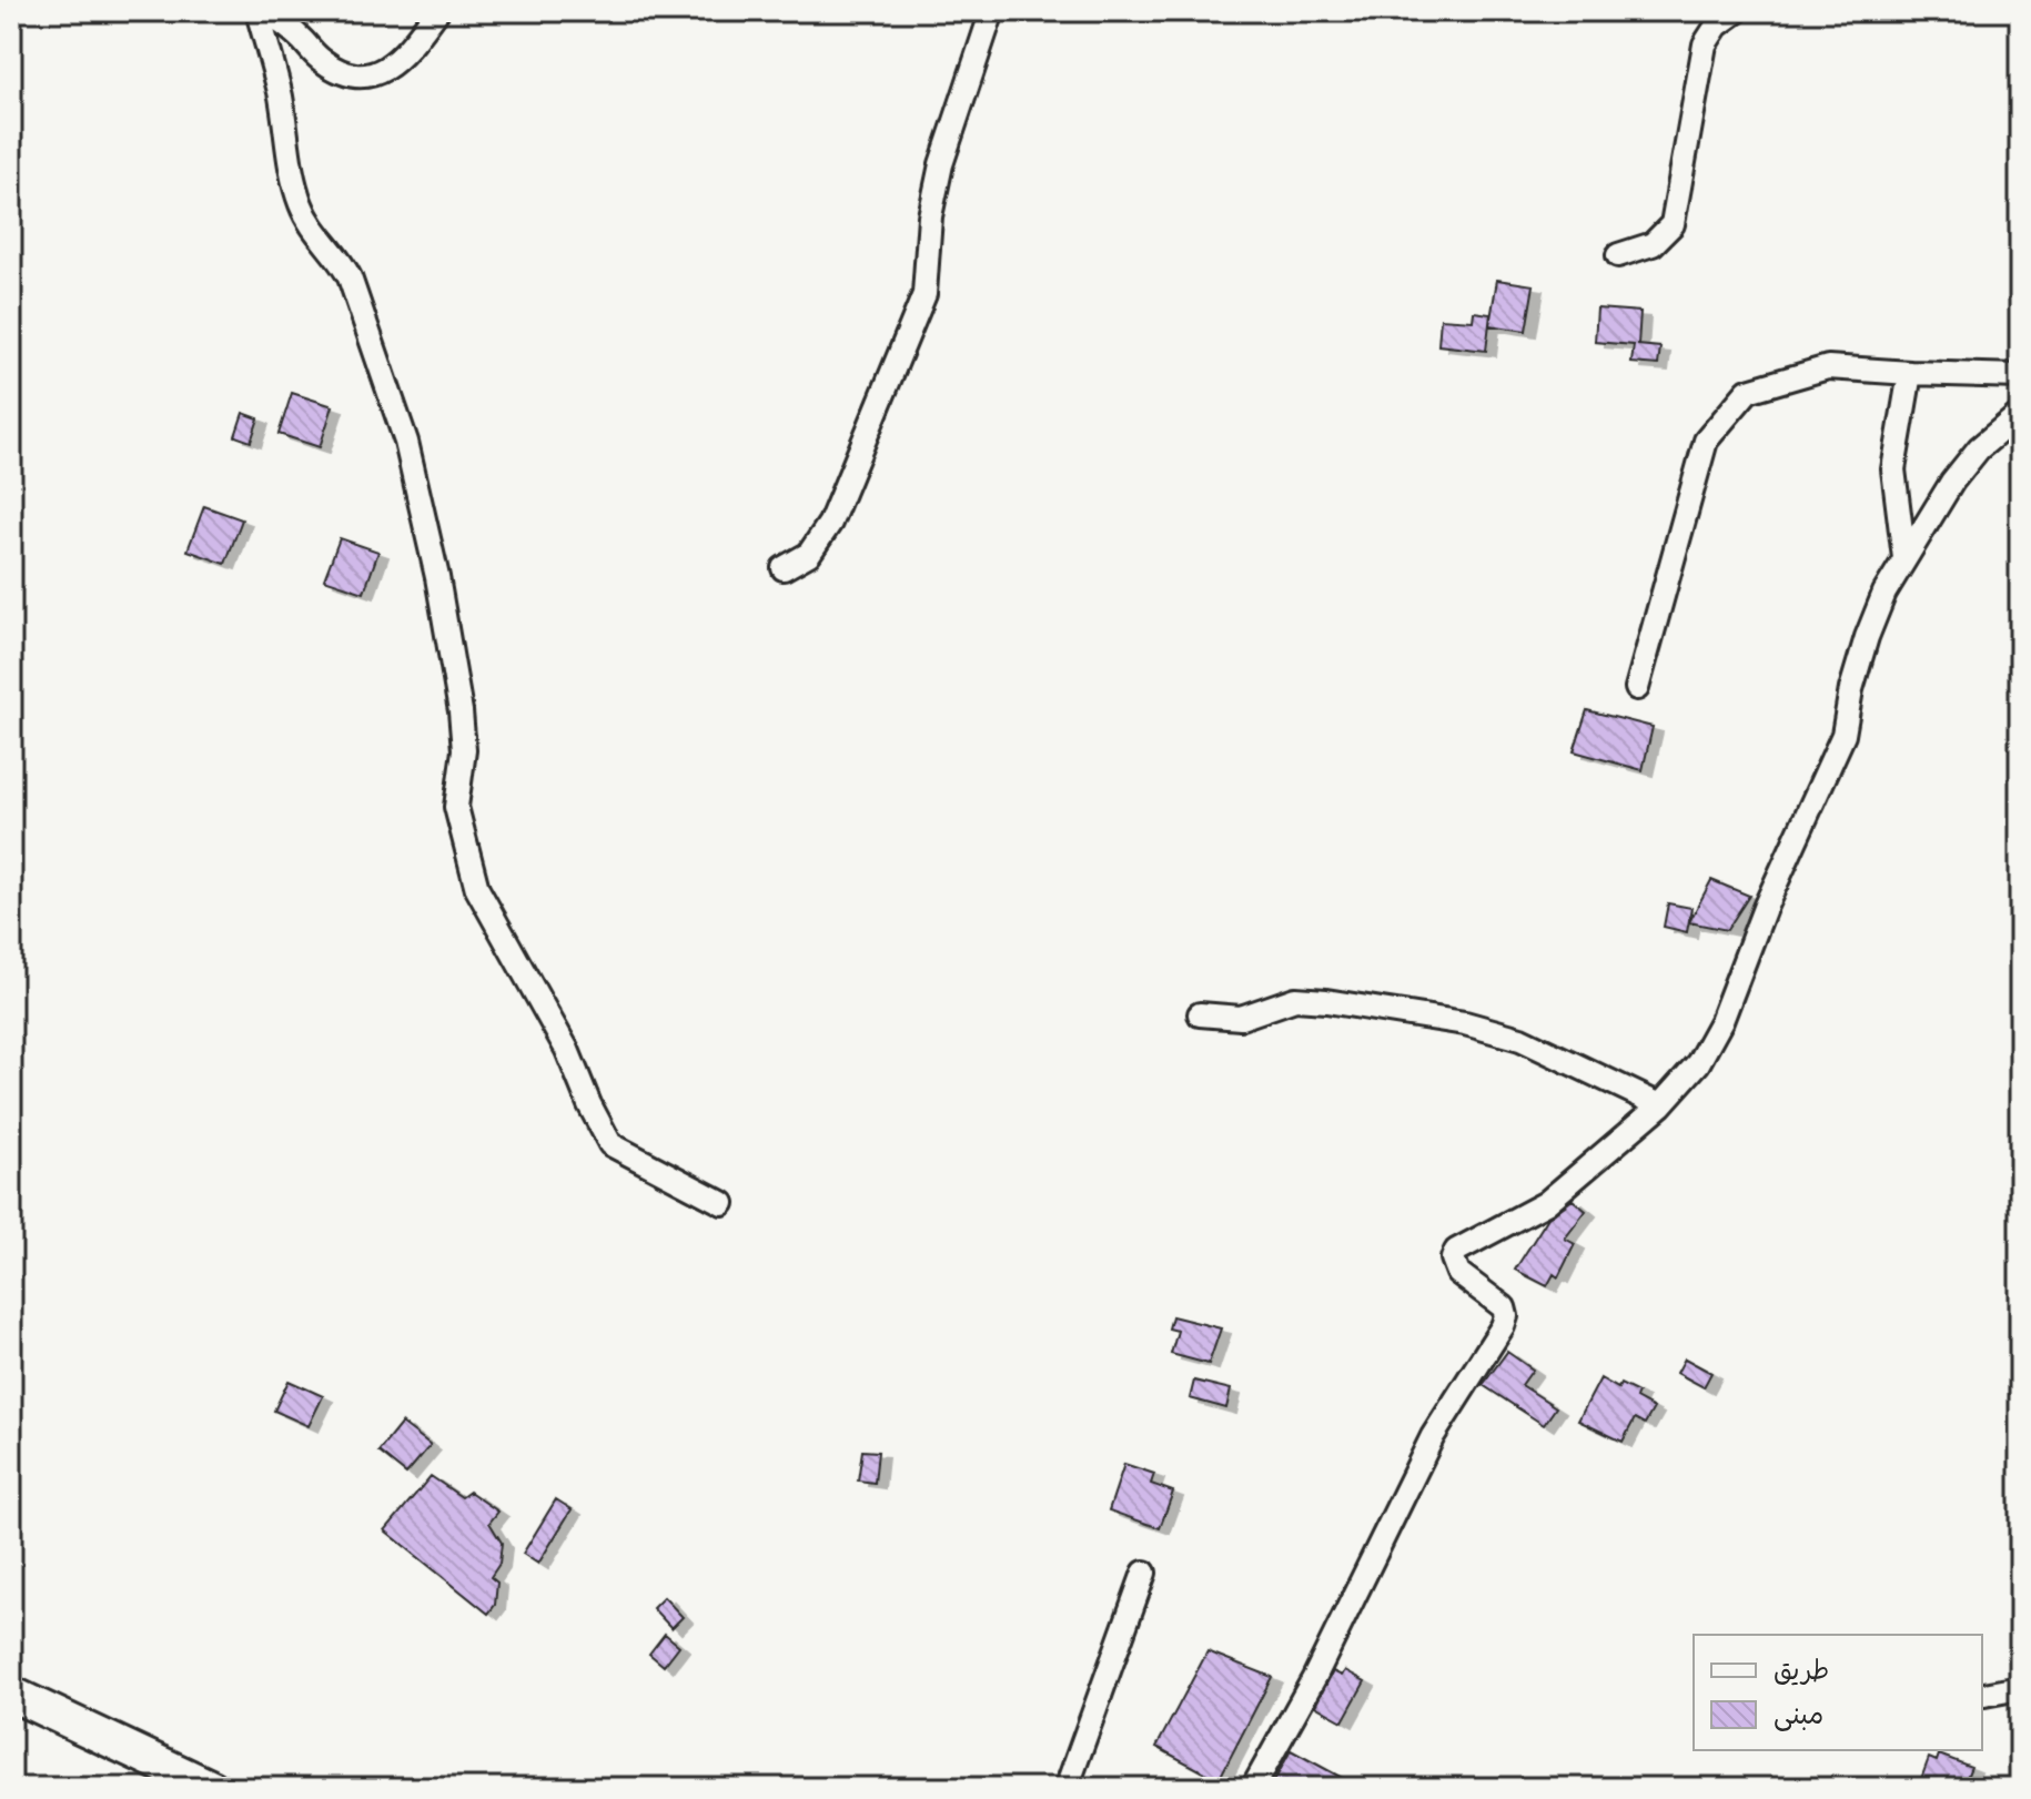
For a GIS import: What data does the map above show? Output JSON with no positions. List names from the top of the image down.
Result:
{
  "legend": ["طريق", "مبنى"]
}
